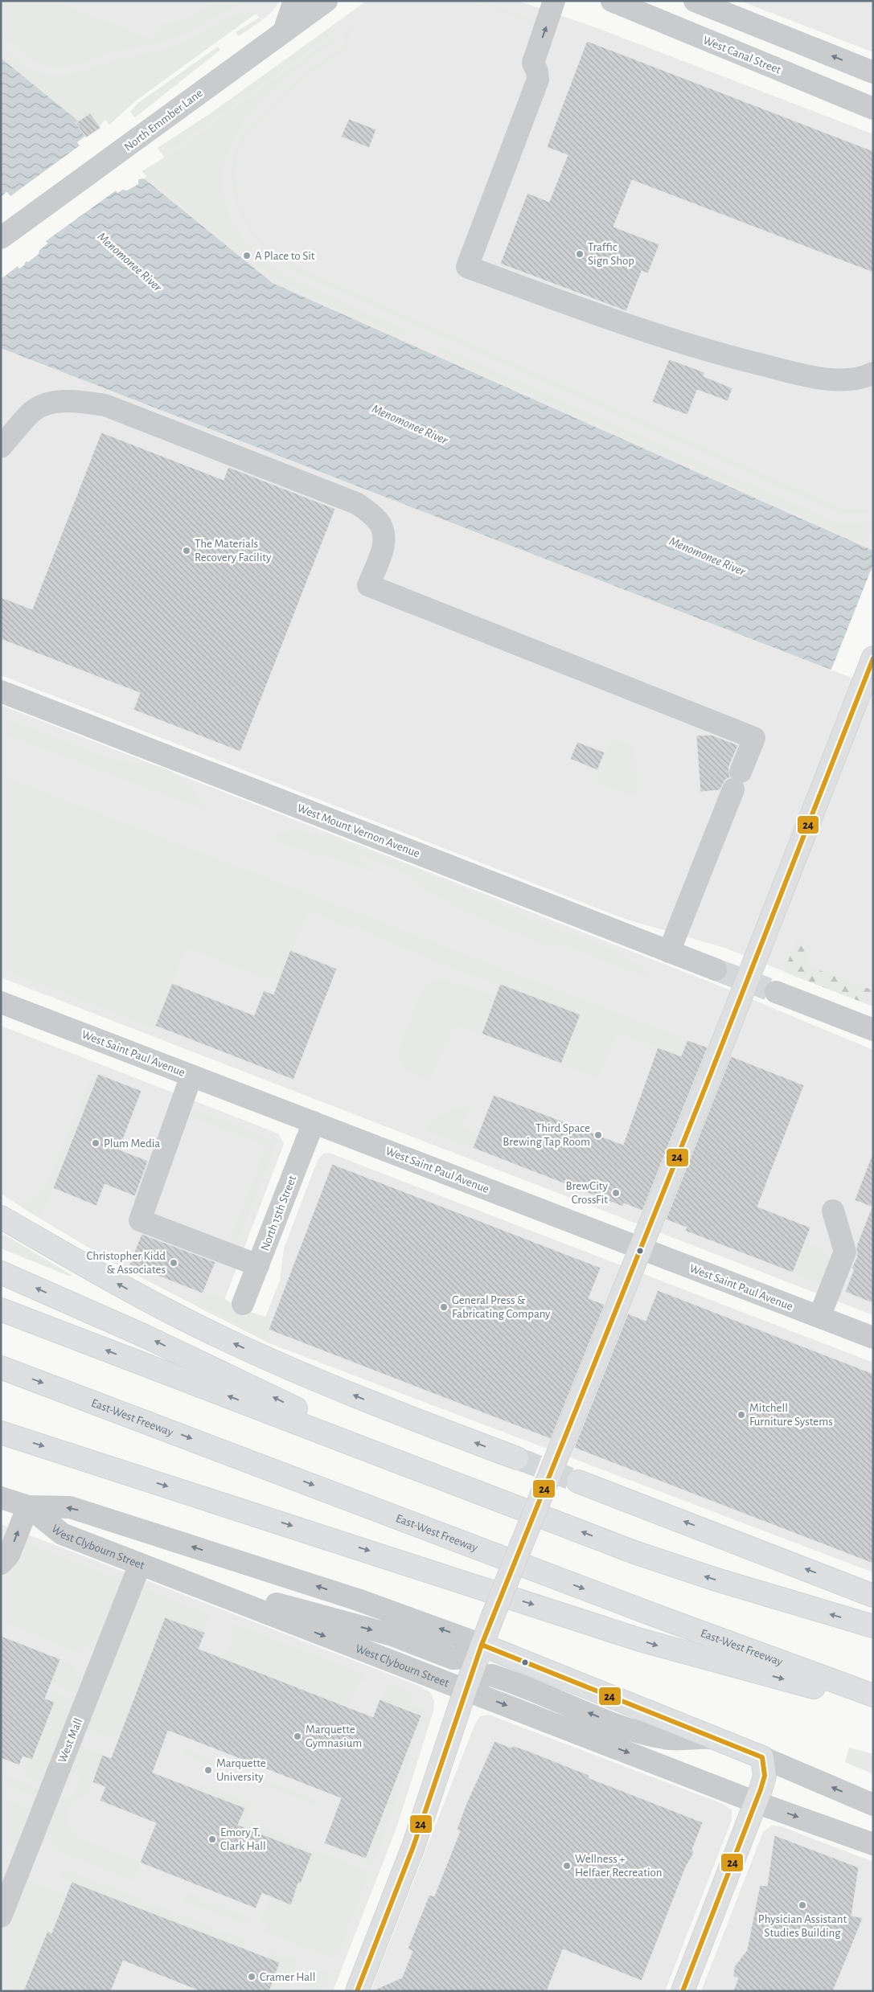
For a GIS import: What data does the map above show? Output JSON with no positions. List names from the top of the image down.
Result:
{
  "streets": {
    "main road": ["East-West Freeway", "West Clybourn Street"],
    "street": [
      "West Canal Street",
      "North Emmber Lane",
      "West Mount Vernon Avenue",
      "West Saint Paul Avenue",
      "North 15th Street",
      "West Mall"
    ]
  },
  "crossings": [
    ["West Saint Paul Avenue", "North 15th Street"],
    ["West Clybourn Street", "West Mall"]
  ],
  "water": ["Menomonee River"],
  "places": [
    "Traffic Sign Shop",
    "A Place to Sit",
    "The Materials Recovery Facility",
    "Third Space Brewing Tap Room",
    "Plum Media",
    "BrewCity CrossFit",
    "Christopher Kidd & Associates",
    "General Press & Fabricating Company",
    "Mitchell Furniture Systems",
    "Marquette Gymnasium",
    "Marquette University",
    "Emory T. Clark Hall",
    "Wellness + Helfaer Recreation",
    "Physician Assistant Studies Building",
    "Cramer Hall"
  ],
  "lines": ["transit line 24"]
}
